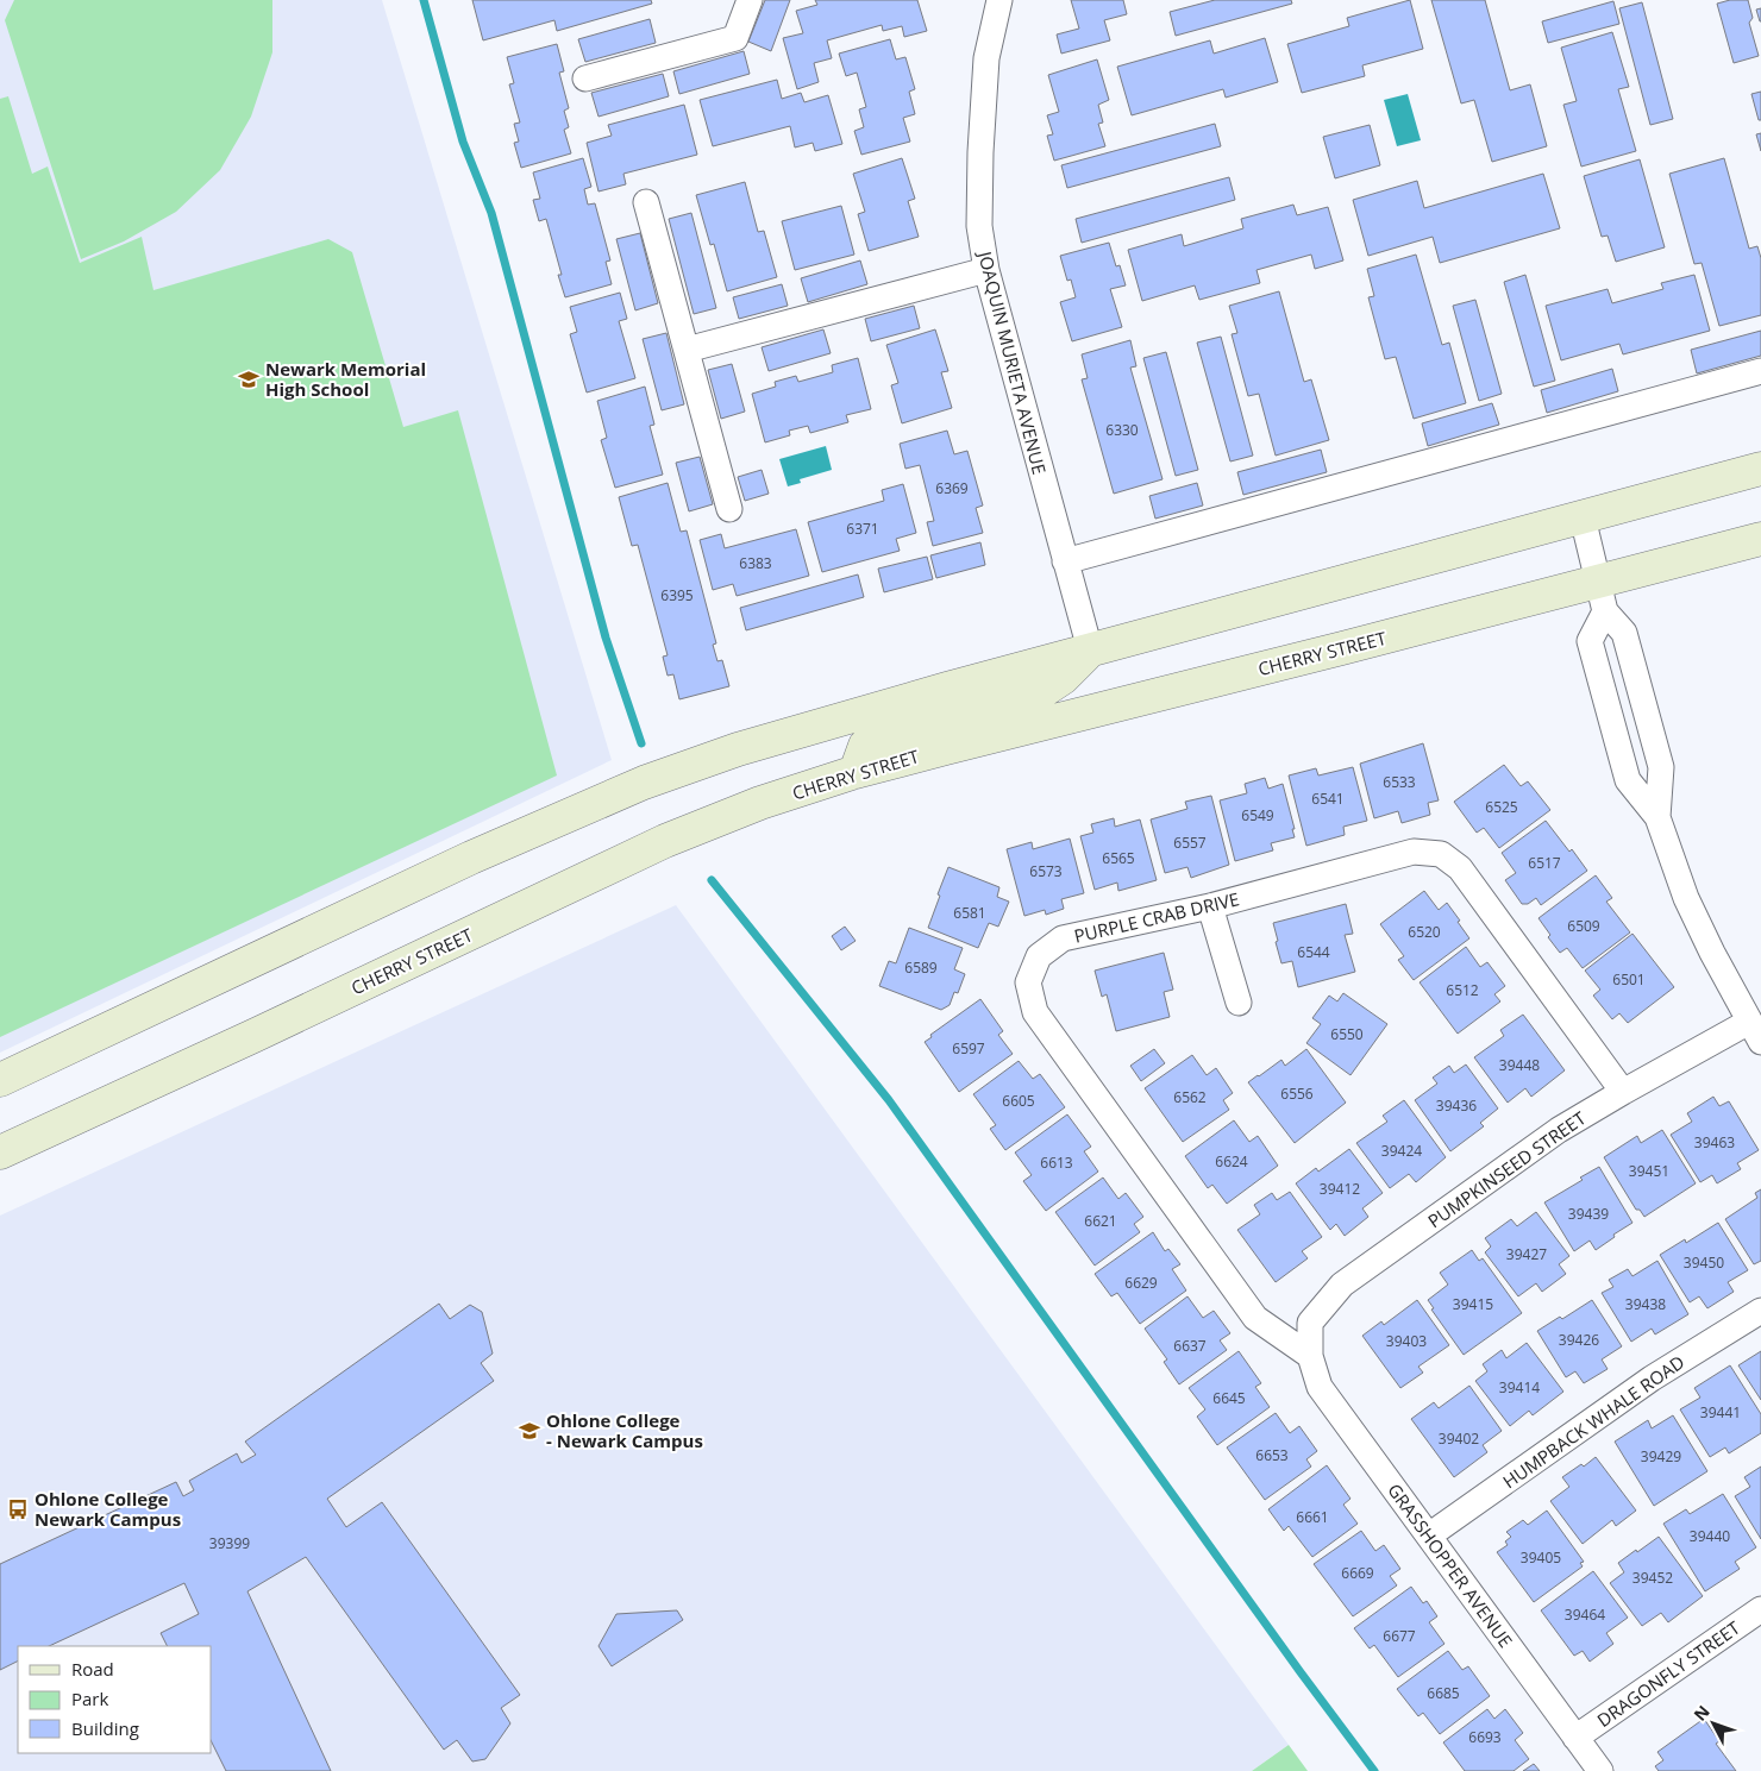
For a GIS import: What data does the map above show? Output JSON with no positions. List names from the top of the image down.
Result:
{
  "streets": {
    "main road": ["CHERRY STREET"],
    "street": [
      "JOAQUIN MURIETA AVENUE",
      "PURPLE CRAB DRIVE",
      "PUMPKINSEED STREET",
      "HUMPBACK WHALE ROAD",
      "GRASSHOPPER AVENUE",
      "DRAGONFLY STREET"
    ]
  },
  "crossings": [
    ["PURPLE CRAB DRIVE", "PUMPKINSEED STREET"],
    ["PURPLE CRAB DRIVE", "GRASSHOPPER AVENUE"],
    ["PUMPKINSEED STREET", "GRASSHOPPER AVENUE"],
    ["HUMPBACK WHALE ROAD", "GRASSHOPPER AVENUE"],
    ["GRASSHOPPER AVENUE", "DRAGONFLY STREET"]
  ],
  "places": {
    "school or university": ["Newark Memorial High School", "Ohlone College - Newark Campus"],
    "bus stop": ["Ohlone College Newark Campus"]
  },
  "house_numbers": [
    "6330",
    "6369",
    "6371",
    "6383",
    "6395",
    "6533",
    "6541",
    "6525",
    "6549",
    "6557",
    "6565",
    "6517",
    "6573",
    "6581",
    "6509",
    "6520",
    "6544",
    "6589",
    "6501",
    "6512",
    "6550",
    "6597",
    "39448",
    "6556",
    "6562",
    "6605",
    "39436",
    "39463",
    "39424",
    "6624",
    "6613",
    "39451",
    "39412",
    "39439",
    "6621",
    "39427",
    "39450",
    "6629",
    "39415",
    "39438",
    "39426",
    "39403",
    "6637",
    "39414",
    "6645",
    "39441",
    "39402",
    "6653",
    "39429",
    "6661",
    "39440",
    "39399",
    "39405",
    "6669",
    "39452",
    "39464",
    "6677",
    "6685",
    "6693"
  ],
  "legend": ["Road", "Park", "Building"],
  "north": "top left"
}
